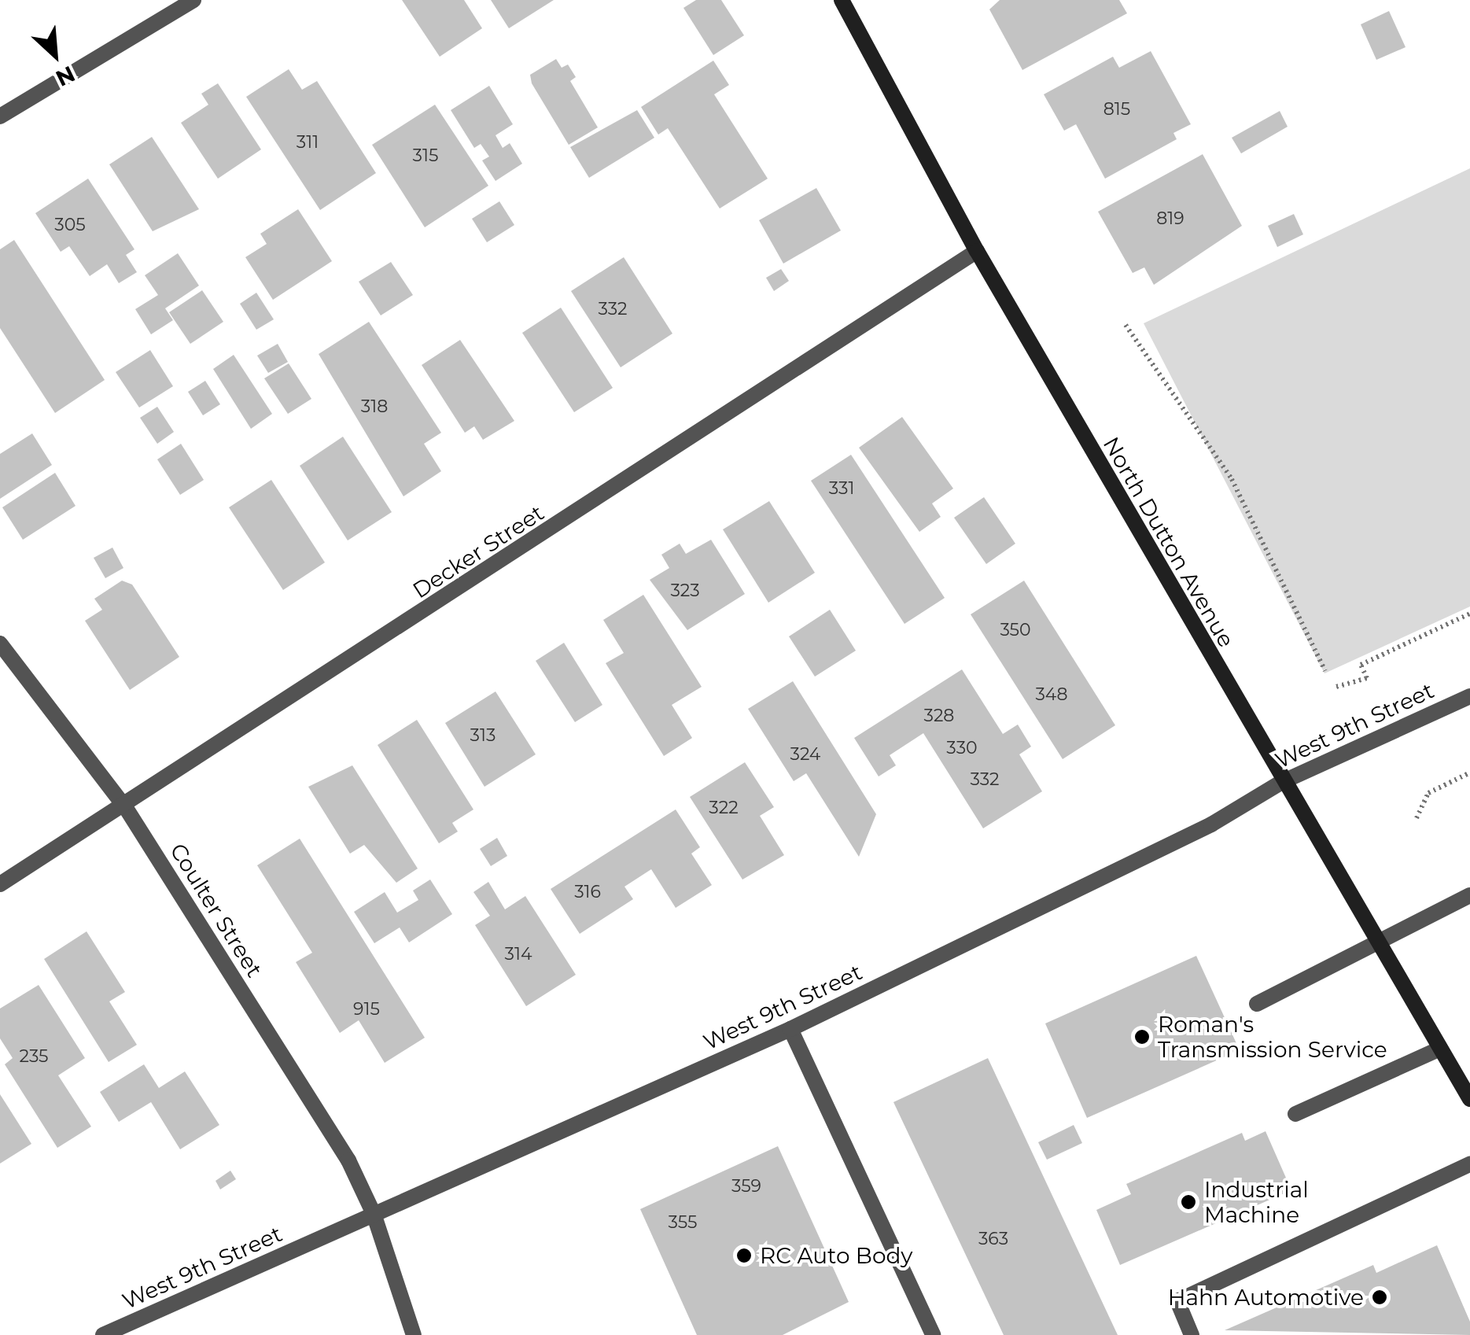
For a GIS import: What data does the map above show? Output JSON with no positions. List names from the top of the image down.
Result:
{
  "streets": {
    "main road": ["North Dutton Avenue"],
    "street": ["Decker Street", "West 9th Street", "Coulter Street"]
  },
  "crossings": [
    ["North Dutton Avenue", "Decker Street"],
    ["North Dutton Avenue", "West 9th Street"],
    ["Decker Street", "Coulter Street"],
    ["West 9th Street", "Coulter Street"]
  ],
  "places": [
    "Roman's Transmission Service",
    "Industrial Machine",
    "RC Auto Body",
    "Hahn Automotive"
  ],
  "house_numbers": [
    "815",
    "311",
    "315",
    "819",
    "305",
    "332",
    "318",
    "331",
    "323",
    "350",
    "348",
    "328",
    "313",
    "330",
    "324",
    "332",
    "322",
    "316",
    "314",
    "915",
    "235",
    "359",
    "355",
    "363"
  ],
  "north": "bottom right"
}
